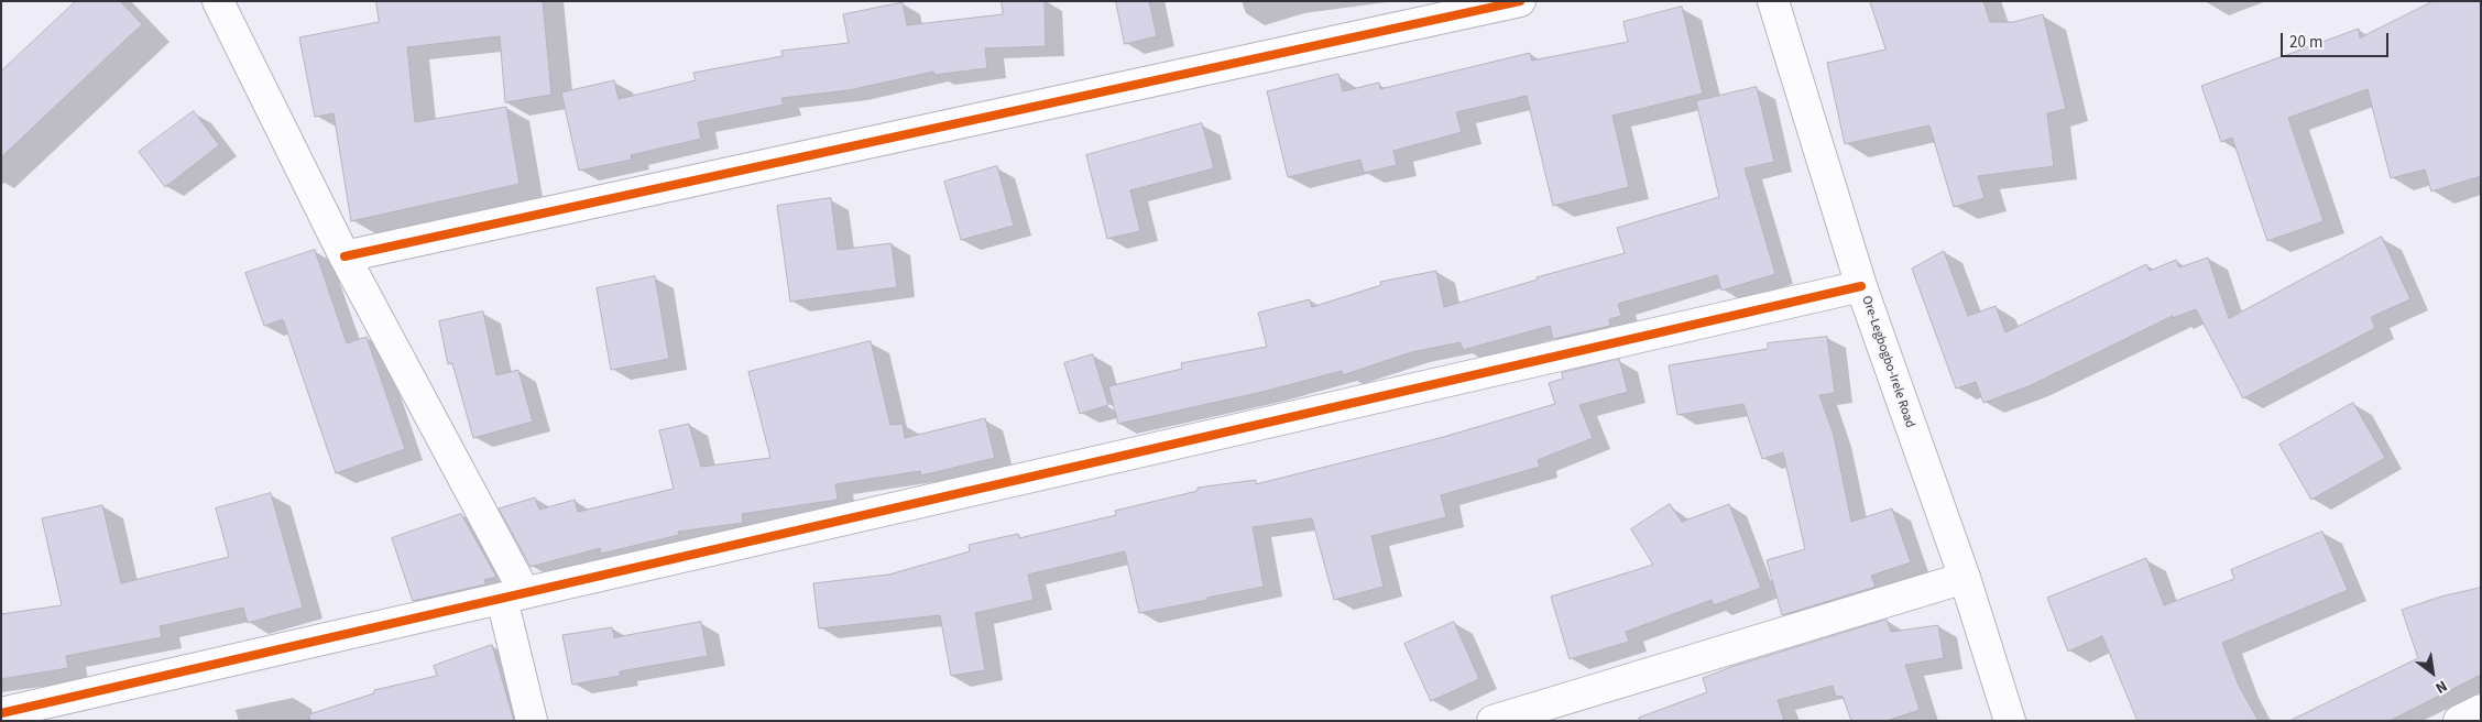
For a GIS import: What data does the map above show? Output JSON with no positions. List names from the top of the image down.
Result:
{
  "streets": {
    "street": ["Ore-Legbogbo-Irele Road"]
  },
  "scale_bar": "20 m",
  "north": "bottom right"
}
